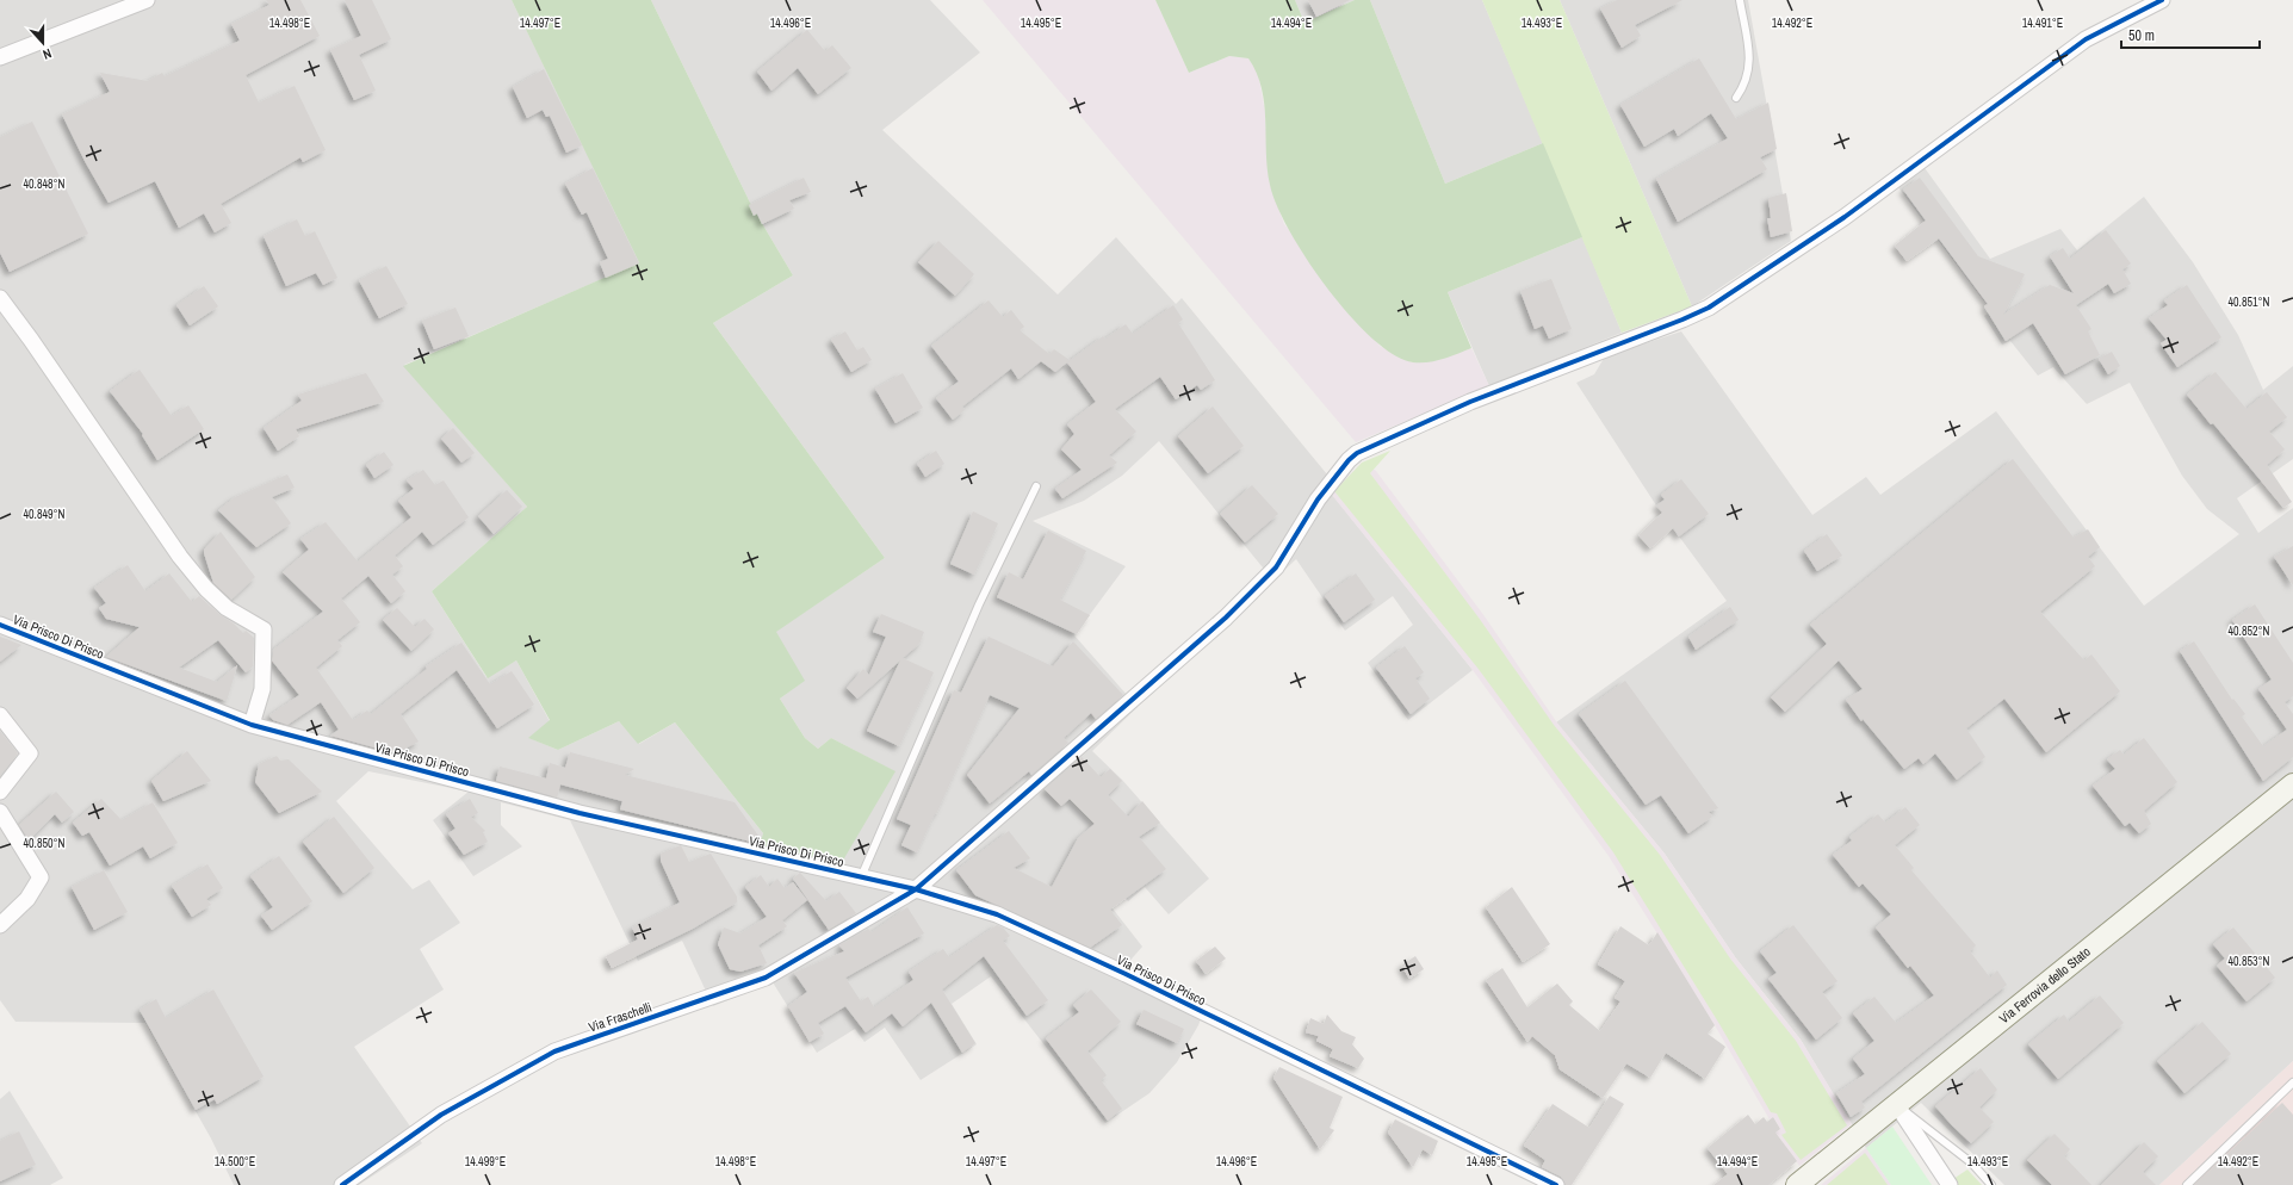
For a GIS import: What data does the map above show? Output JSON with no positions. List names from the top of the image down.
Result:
{
  "streets": {
    "main road": ["Via Ferrovia dello Stato"],
    "street": ["Via Prisco Di Prisco", "Via Fraschelli"]
  },
  "crossings": [
    ["Via Prisco Di Prisco", "Via Fraschelli"]
  ],
  "scale_bar": "50 m",
  "north": "bottom",
  "coordinates": [
    "14.496°E",
    "14.494°E",
    "14.492°E",
    "14.498°E",
    "14.497°E",
    "14.495°E",
    "14.493°E",
    "14.491°E",
    "40.848°N",
    "40.851°N",
    "40.849°N",
    "40.852°N",
    "40.850°N",
    "40.853°N",
    "14.500°E",
    "14.499°E"
  ]
}
